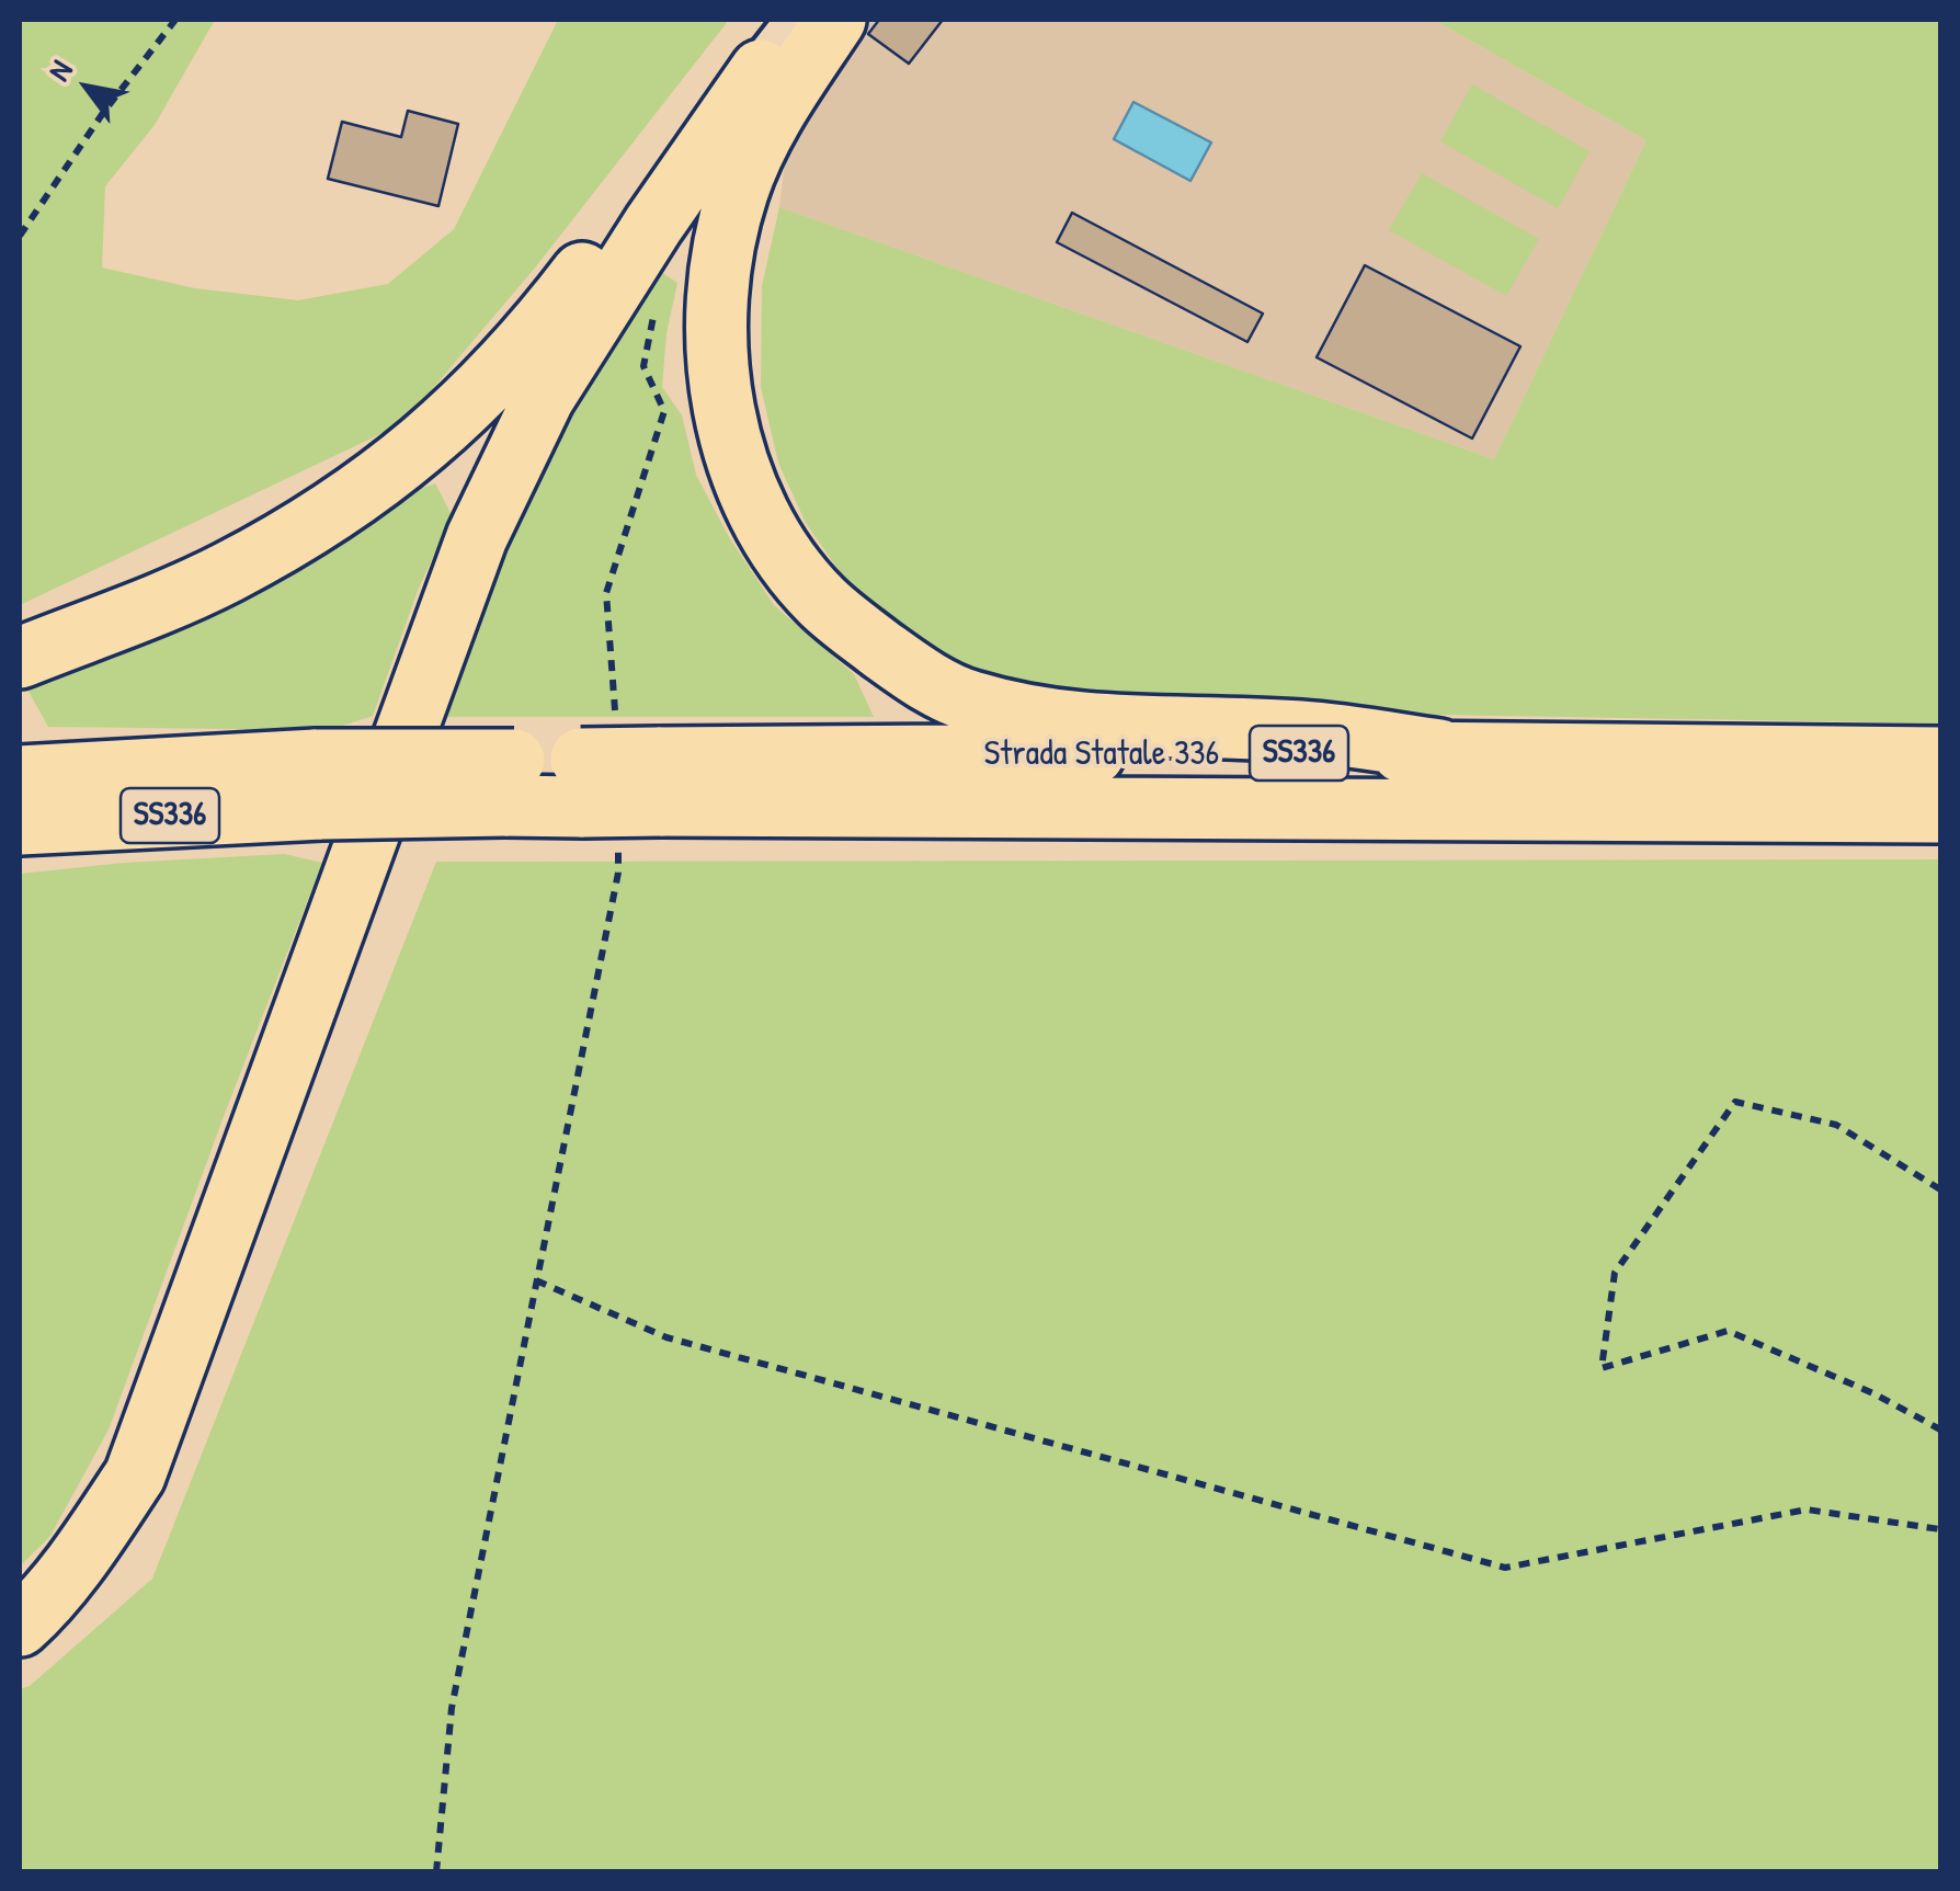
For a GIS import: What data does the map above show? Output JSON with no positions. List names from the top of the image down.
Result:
{
  "streets": {
    "highway": ["SS336", "Strada Statale 336"]
  },
  "crossings": [
    ["SS336", "Strada Statale 336"]
  ],
  "north": "top left"
}
